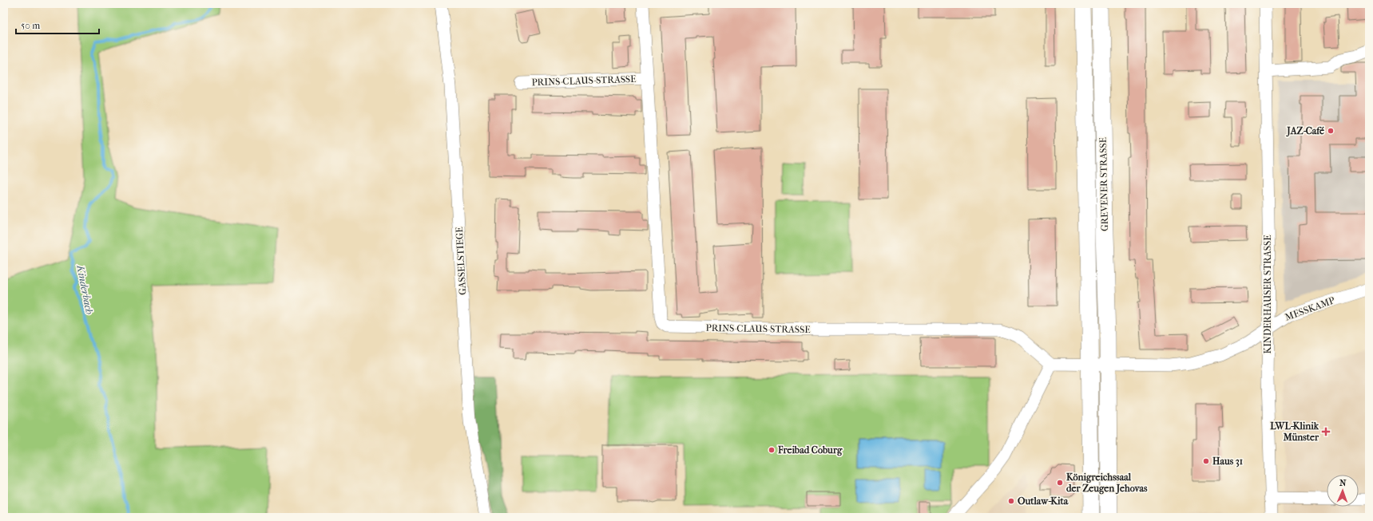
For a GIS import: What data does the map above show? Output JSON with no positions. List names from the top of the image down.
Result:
{
  "streets": {
    "main road": ["GREVENER STRASSE"],
    "street": [
      "PRINS-CLAUS-STRASSE",
      "GASSELSTIEGE",
      "KINDERHAUSER STRASSE",
      "MESSKAMP"
    ]
  },
  "crossings": [
    ["GREVENER STRASSE", "MESSKAMP"],
    ["KINDERHAUSER STRASSE", "MESSKAMP"]
  ],
  "water": ["Kinderbach"],
  "places": {
    "other": [
      "JAZ-Café",
      "Freibad Coburg",
      "Haus 31",
      "Königreichssaal der Zeugen Jehovas",
      "Outlaw-Kita"
    ],
    "health": ["LWL-Klinik Münster"]
  },
  "scale_bar": "50 m",
  "north": "top"
}
